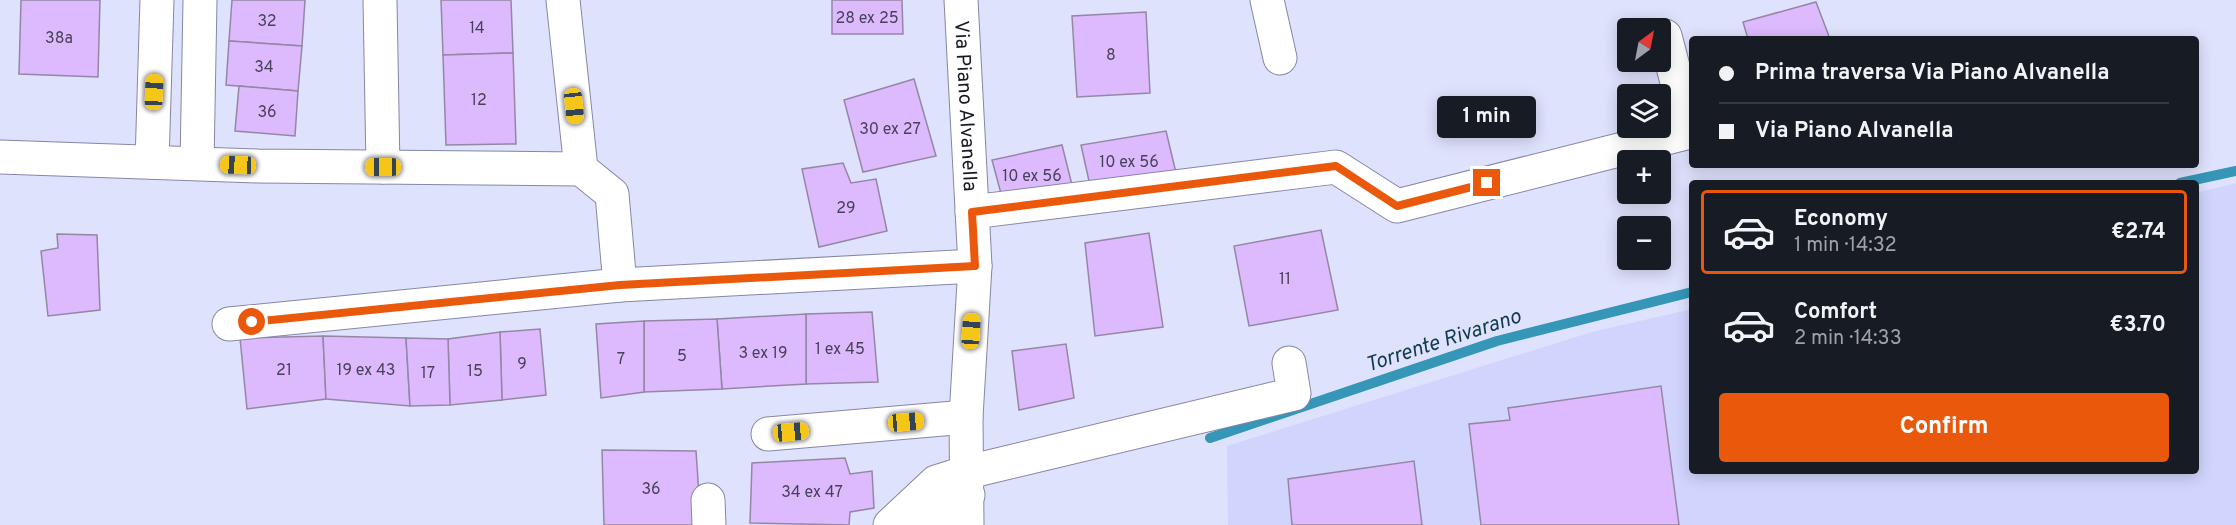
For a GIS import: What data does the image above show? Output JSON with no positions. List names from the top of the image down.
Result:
{
  "streets": {
    "street": ["Via Piano Alvanella"]
  },
  "water": ["Torrente Rivarano"],
  "house_numbers": [
    "28 ex 25",
    "32",
    "14",
    "38a",
    "8",
    "34",
    "12",
    "36",
    "30 ex 27",
    "10 ex 56",
    "10 ex 56",
    "29",
    "11",
    "1 ex 45",
    "3 ex 19",
    "5",
    "7",
    "9",
    "21",
    "19 ex 43",
    "15",
    "17",
    "36",
    "34 ex 47"
  ],
  "north": "top right",
  "page": {
    "map_buttons": ["+", "−"],
    "banner": ["Prima traversa Via Piano Alvanella", "Via Piano Alvanella"],
    "bubble": "1 min",
    "list": [
      {
        "name": "Economy",
        "note": "1 min · 14:32",
        "value": "€2.74"
      },
      {
        "name": "Comfort",
        "note": "2 min · 14:33",
        "value": "€3.70"
      }
    ],
    "buttons": "Confirm"
  }
}
